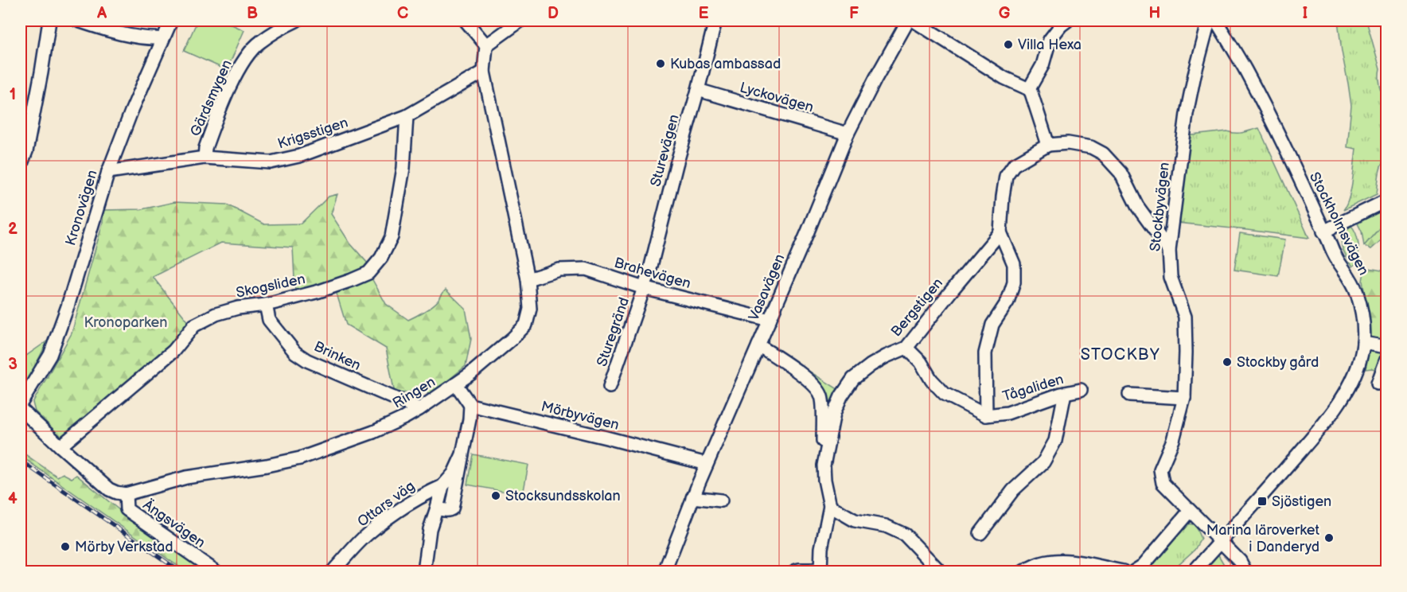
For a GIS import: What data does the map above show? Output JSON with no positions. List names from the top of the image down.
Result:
{
  "streets": {
    "street": [
      "Lyckovägen",
      "Gärdsmygen",
      "Krigsstigen",
      "Sturevägen",
      "Stockbyvägen",
      "Kronovägen",
      "Stockholmsvägen",
      "Brahevägen",
      "Skogsliden",
      "Vasavägen",
      "Bergstigen",
      "Sturegränd",
      "Brinken",
      "Tågaliden",
      "Ringen",
      "Mörbyvägen",
      "Ottars väg",
      "Ängsvägen"
    ]
  },
  "crossings": [
    ["Lyckovägen", "Sturevägen"],
    ["Lyckovägen", "Vasavägen"],
    ["Gärdsmygen", "Krigsstigen"],
    ["Krigsstigen", "Kronovägen"],
    ["Krigsstigen", "Skogsliden"],
    ["Krigsstigen", "Ringen"],
    ["Sturevägen", "Brahevägen"],
    ["Sturevägen", "Sturegränd"],
    ["Stockbyvägen", "Stockholmsvägen"],
    ["Brahevägen", "Vasavägen"],
    ["Brahevägen", "Sturegränd"],
    ["Brahevägen", "Ringen"],
    ["Skogsliden", "Brinken"],
    ["Vasavägen", "Mörbyvägen"],
    ["Brinken", "Ringen"],
    ["Ringen", "Ängsvägen"]
  ],
  "districts": ["STOCKBY"],
  "parks": ["Kronoparken"],
  "places": {
    "other": [
      "Villa Hexa",
      "Kubas ambassad",
      "Stockby gård",
      "Stocksundsskolan",
      "Marina läroverket i Danderyd",
      "Mörby Verkstad"
    ],
    "transit": ["Sjöstigen"]
  },
  "grid": {
    "columns": [
      "A",
      "B",
      "C",
      "D",
      "E",
      "F",
      "G",
      "H",
      "I"
    ],
    "rows": [
      "1",
      "2",
      "3",
      "4"
    ]
  }
}
